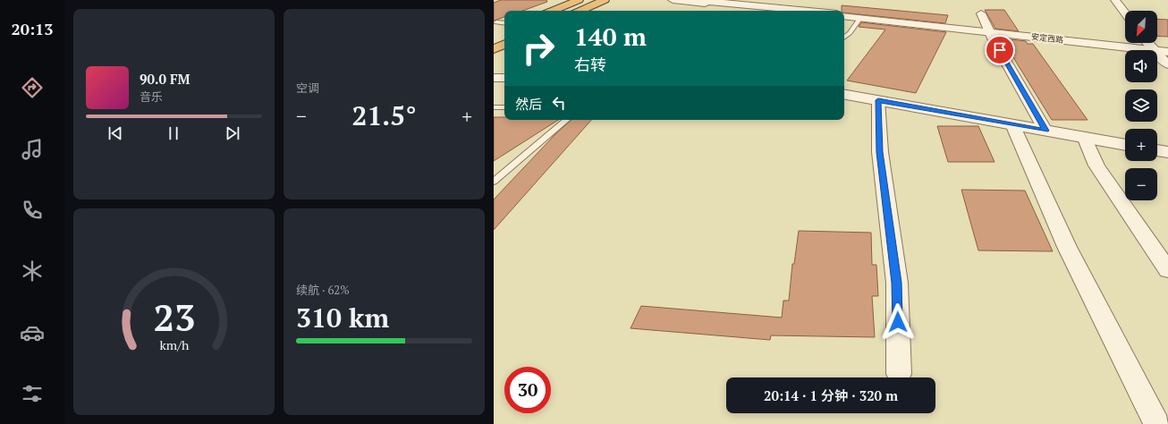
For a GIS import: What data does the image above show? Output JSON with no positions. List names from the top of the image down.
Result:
{
  "streets": {
    "street": ["安定西路"]
  },
  "north": "bottom left",
  "page": {
    "tabs": "20:13",
    "tile": [
      "空调",
      ["续航 · 62%", "310 km"]
    ],
    "map_buttons": ["+", "−"],
    "turn": ["140 m", "右转"],
    "song": ["90.0 FM", "音乐"],
    "then": "然后",
    "heat": ["−", "21.5°", "+"],
    "limit": "30",
    "trip": "20:14 · 1 分钟 · 320 m",
    "gauge": ["23", "km/h"]
  }
}
